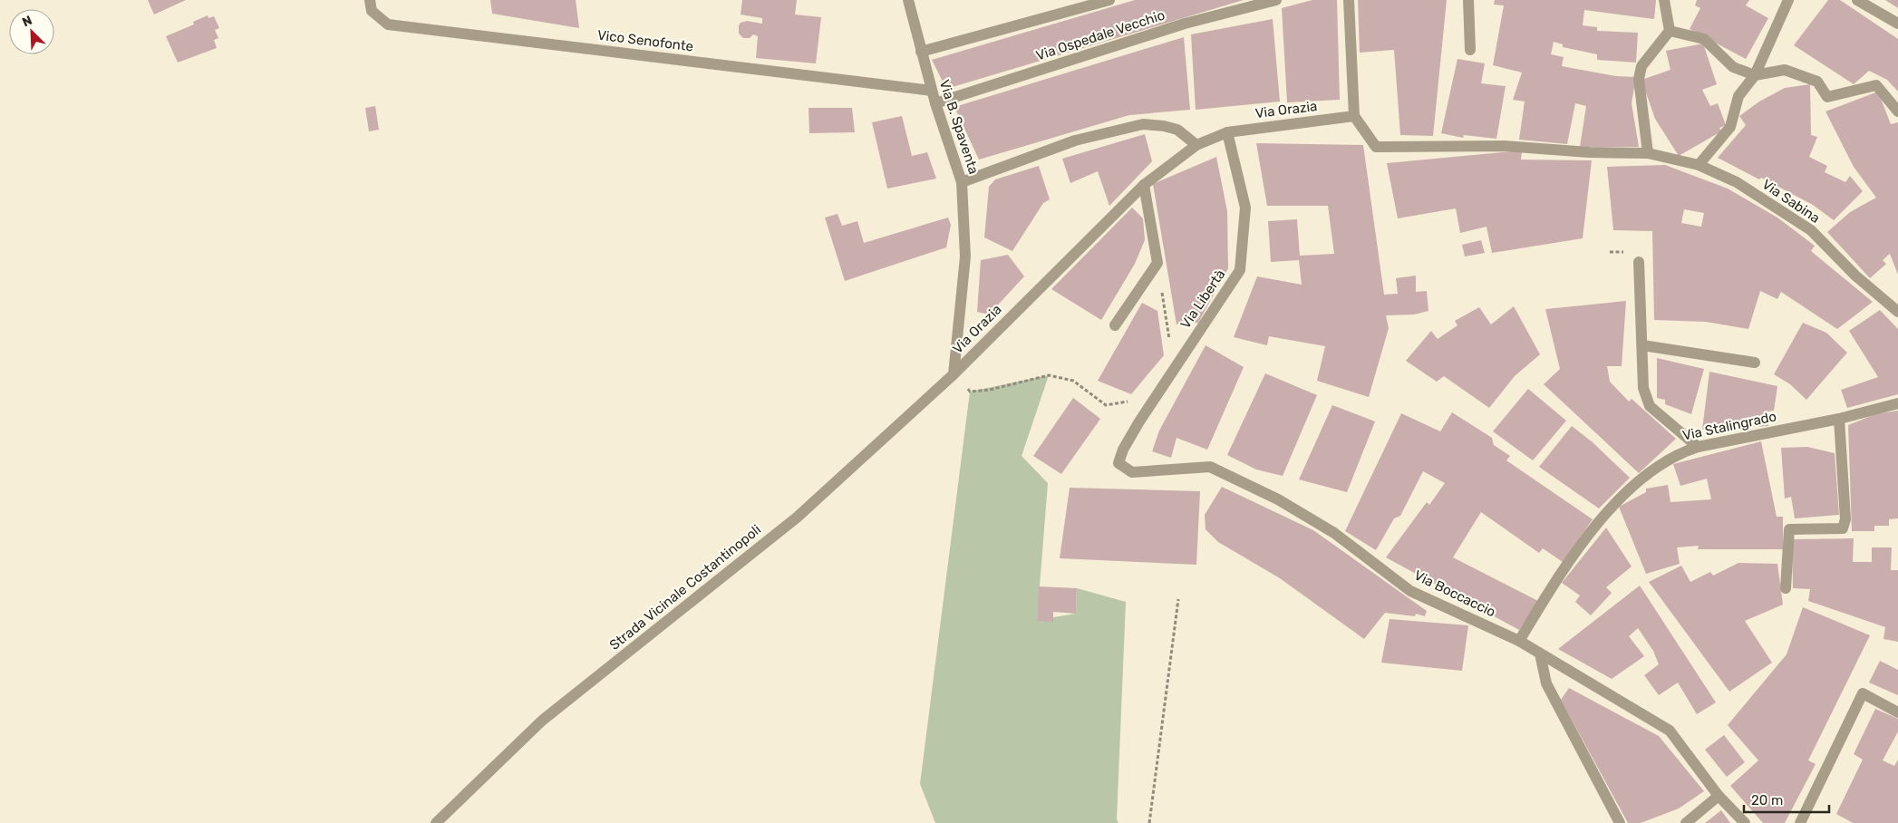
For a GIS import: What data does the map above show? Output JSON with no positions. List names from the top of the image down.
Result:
{
  "streets": {
    "street": [
      "Via Ospedale Vecchio",
      "Vico Senofonte",
      "Via Orazia",
      "Via B. Spaventa",
      "Via Sabina",
      "Via Libertà",
      "Via Stalingrado",
      "Strada Vicinale Costantinopoli",
      "Via Boccaccio"
    ]
  },
  "crossings": [
    ["Via Ospedale Vecchio", "Via B. Spaventa"],
    ["Vico Senofonte", "Via B. Spaventa"],
    ["Via Orazia", "Via B. Spaventa"],
    ["Via Orazia", "Via Libertà"],
    ["Via Orazia", "Strada Vicinale Costantinopoli"],
    ["Via B. Spaventa", "Strada Vicinale Costantinopoli"],
    ["Via Libertà", "Via Boccaccio"],
    ["Via Stalingrado", "Via Boccaccio"]
  ],
  "scale_bar": "20 m",
  "north": "top left"
}
